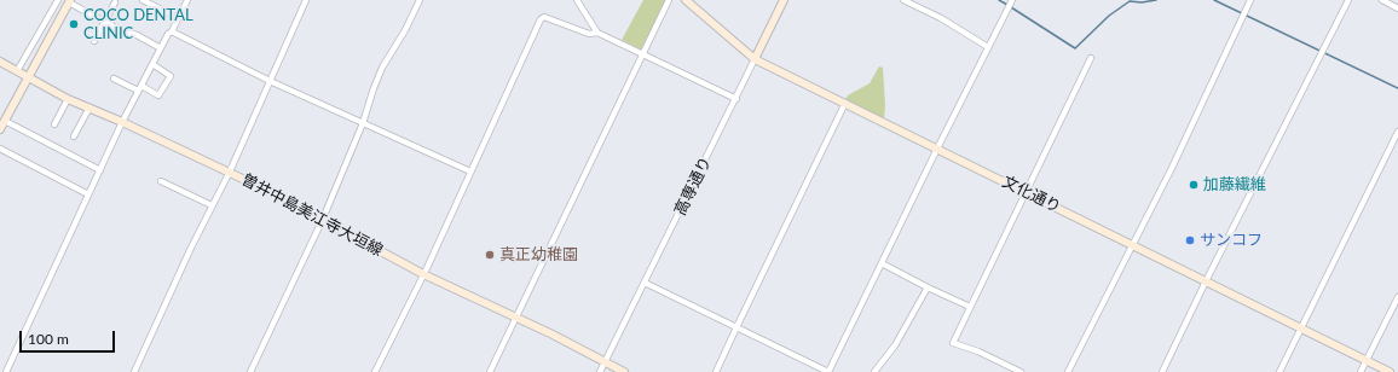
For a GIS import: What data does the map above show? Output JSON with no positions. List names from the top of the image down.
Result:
{
  "streets": {
    "street": ["高専通り", "文化通り", "曽井中島美江寺大垣線"]
  },
  "crossings": [
    ["高専通り", "文化通り"],
    ["高専通り", "曽井中島美江寺大垣線"]
  ],
  "places": [
    "COCO DENTAL CLINIC",
    "加藤繊維",
    "サンコフ",
    "真正幼稚園"
  ],
  "scale_bar": "100 m"
}
